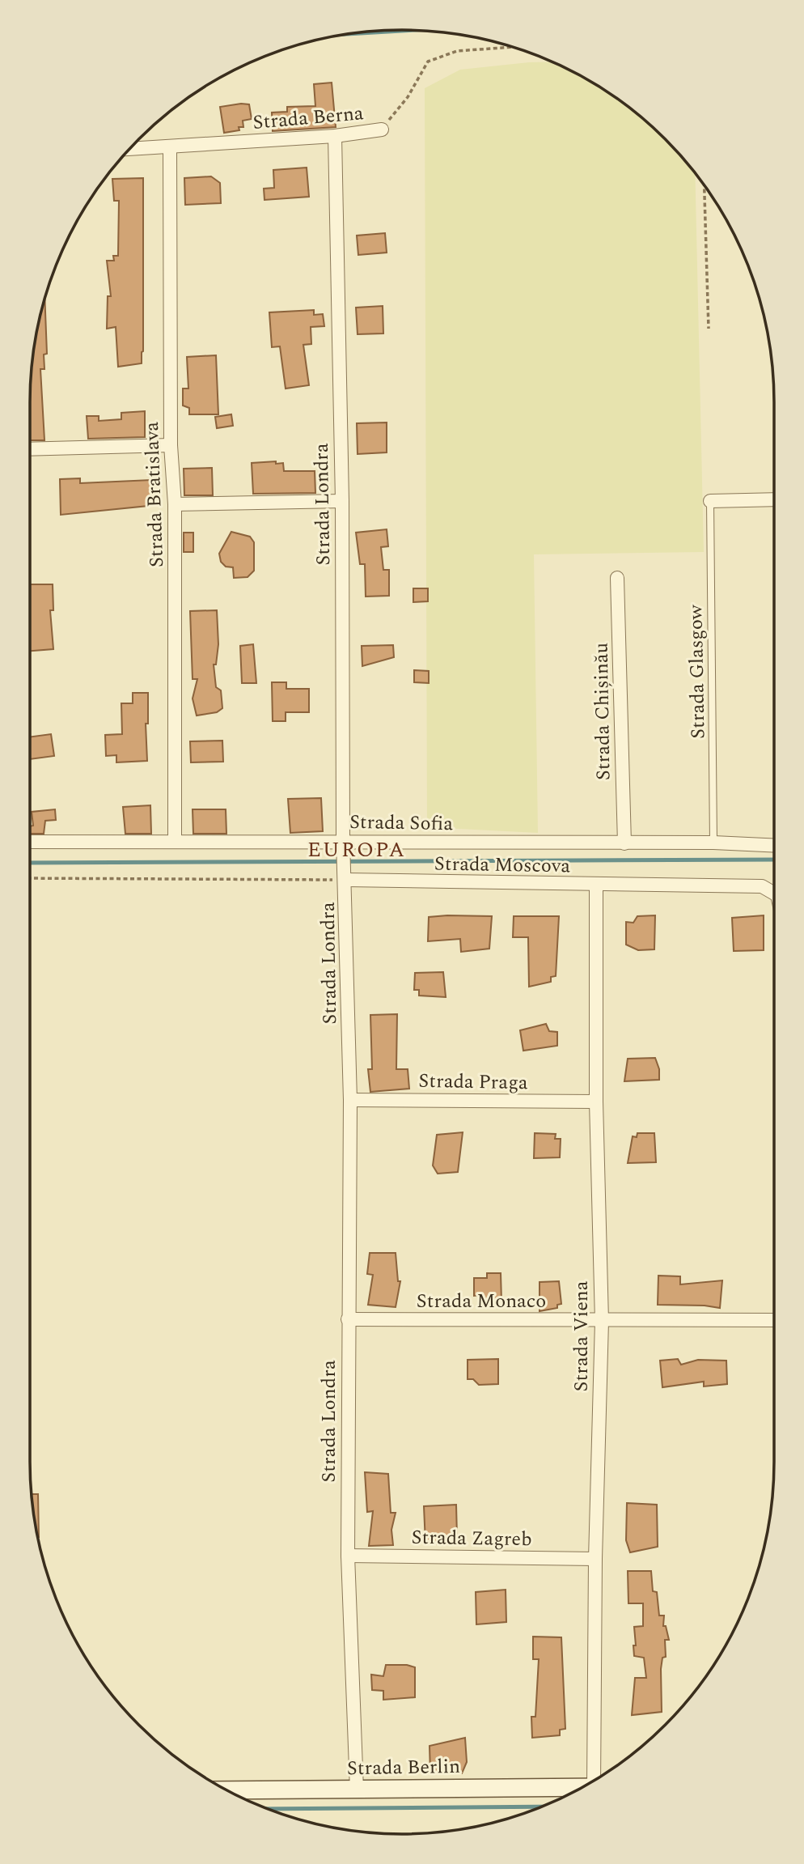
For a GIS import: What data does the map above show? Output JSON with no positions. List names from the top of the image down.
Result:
{
  "streets": {
    "street": [
      "Strada Berna",
      "Strada Bratislava",
      "Strada Londra",
      "Strada Chișinău",
      "Strada Sofia",
      "Strada Moscova",
      "Strada Praga",
      "Strada Monaco",
      "Strada Viena",
      "Strada Zagreb",
      "Strada Berlin"
    ],
    "lane": ["Strada Glasgow"]
  },
  "crossings": [
    ["Strada Berna", "Strada Bratislava"],
    ["Strada Berna", "Strada Londra"],
    ["Strada Bratislava", "Strada Sofia"],
    ["Strada Londra", "Strada Sofia"],
    ["Strada Londra", "Strada Moscova"],
    ["Strada Londra", "Strada Praga"],
    ["Strada Londra", "Strada Monaco"],
    ["Strada Londra", "Strada Zagreb"],
    ["Strada Londra", "Strada Berlin"],
    ["Strada Glasgow", "Strada Sofia"],
    ["Strada Chișinău", "Strada Sofia"],
    ["Strada Moscova", "Strada Viena"],
    ["Strada Praga", "Strada Viena"],
    ["Strada Monaco", "Strada Viena"],
    ["Strada Viena", "Strada Zagreb"]
  ],
  "districts": ["EUROPA"]
}
